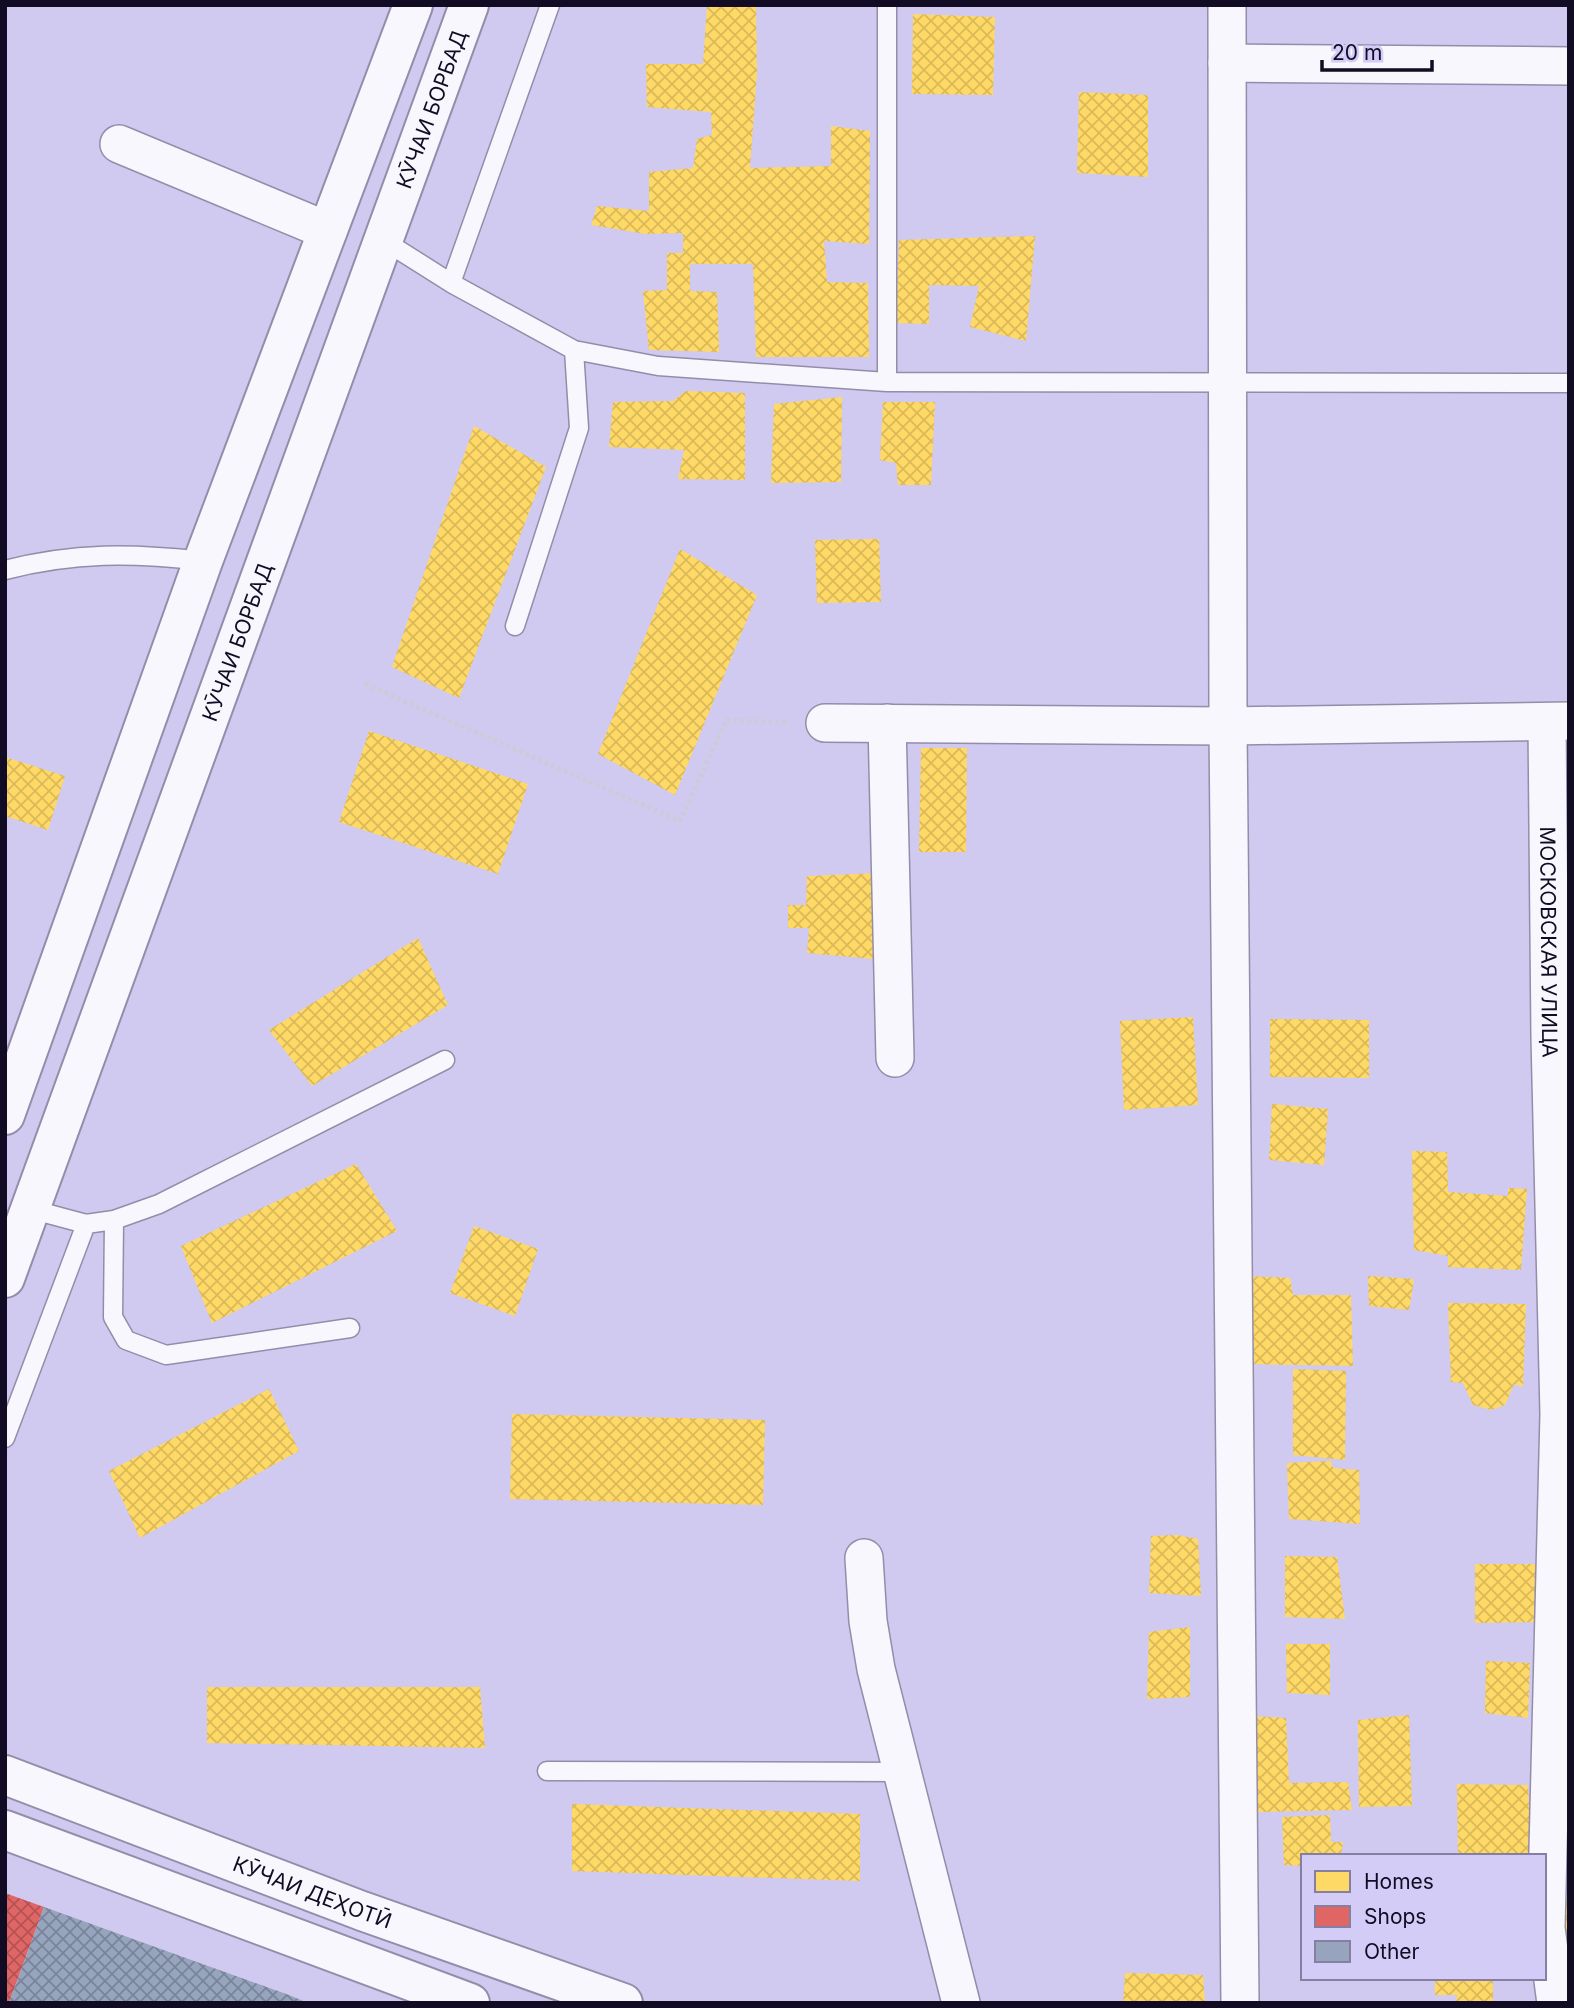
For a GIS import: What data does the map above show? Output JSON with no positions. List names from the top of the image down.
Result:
{
  "streets": {
    "main road": ["КӮЧАИ БОРБАД", "КӮЧАИ ДЕҲОТӢ"],
    "street": ["МОСКОВСКАЯ УЛИЦА"]
  },
  "legend": ["Homes", "Shops", "Other"],
  "scale_bar": "20 m"
}
